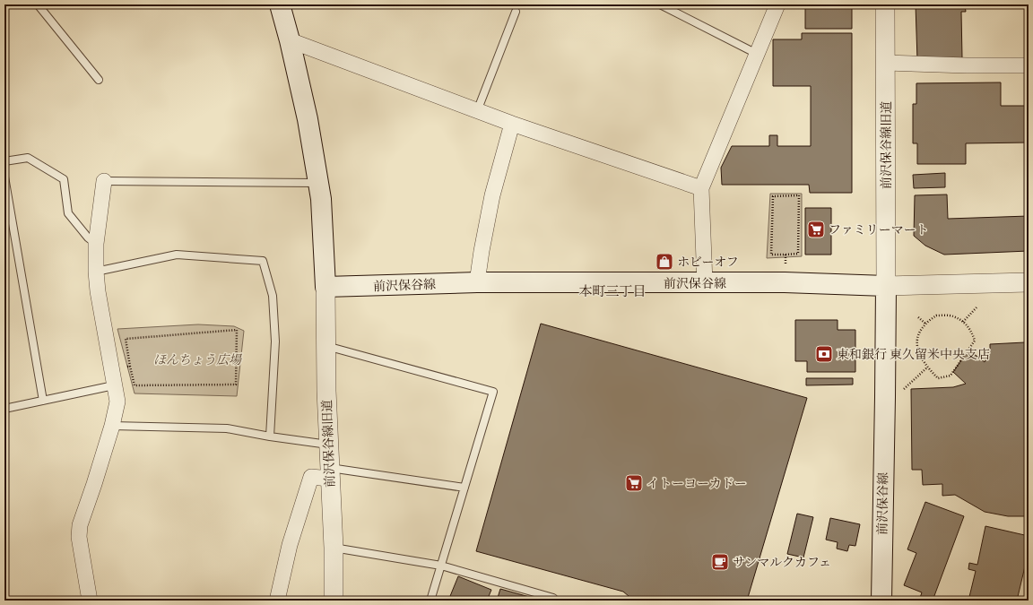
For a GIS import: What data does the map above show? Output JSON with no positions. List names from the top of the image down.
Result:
{
  "streets": {
    "main road": ["前沢保谷線"],
    "street": ["前沢保谷線旧道"]
  },
  "crossings": [
    ["前沢保谷線旧道", "前沢保谷線"]
  ],
  "districts": ["本町三丁目"],
  "parks": ["ほんちょう広場"],
  "places": {
    "supermarket": ["ファミリーマート", "イトーヨーカドー"],
    "shop": ["ホビーオフ"],
    "bank": ["東和銀行 東久留米中央支店"],
    "cafe": ["サンマルクカフェ"]
  }
}
